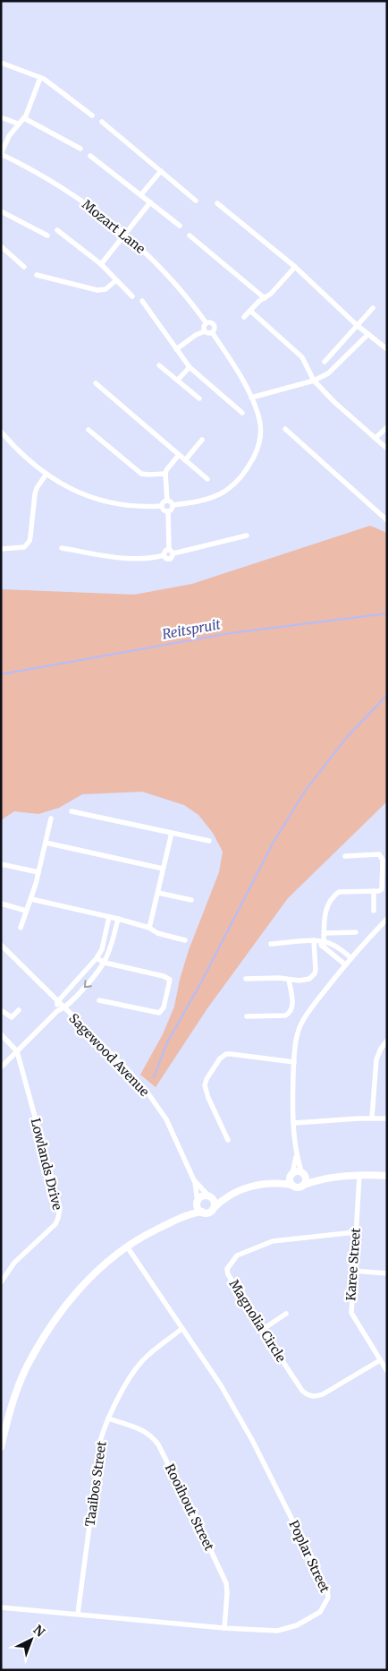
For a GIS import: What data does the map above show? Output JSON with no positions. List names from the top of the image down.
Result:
{
  "streets": {
    "street": [
      "Mozart Lane",
      "Sagewood Avenue",
      "Lowlands Drive",
      "Karee Street",
      "Magnolia Circle",
      "Taaibos Street",
      "Rooihout Street",
      "Poplar Street"
    ]
  },
  "crossings": [
    ["Karee Street", "Magnolia Circle"],
    ["Taaibos Street", "Rooihout Street"],
    ["Taaibos Street", "Poplar Street"],
    ["Rooihout Street", "Poplar Street"]
  ],
  "water": ["Reitspruit"],
  "north": "top right"
}
